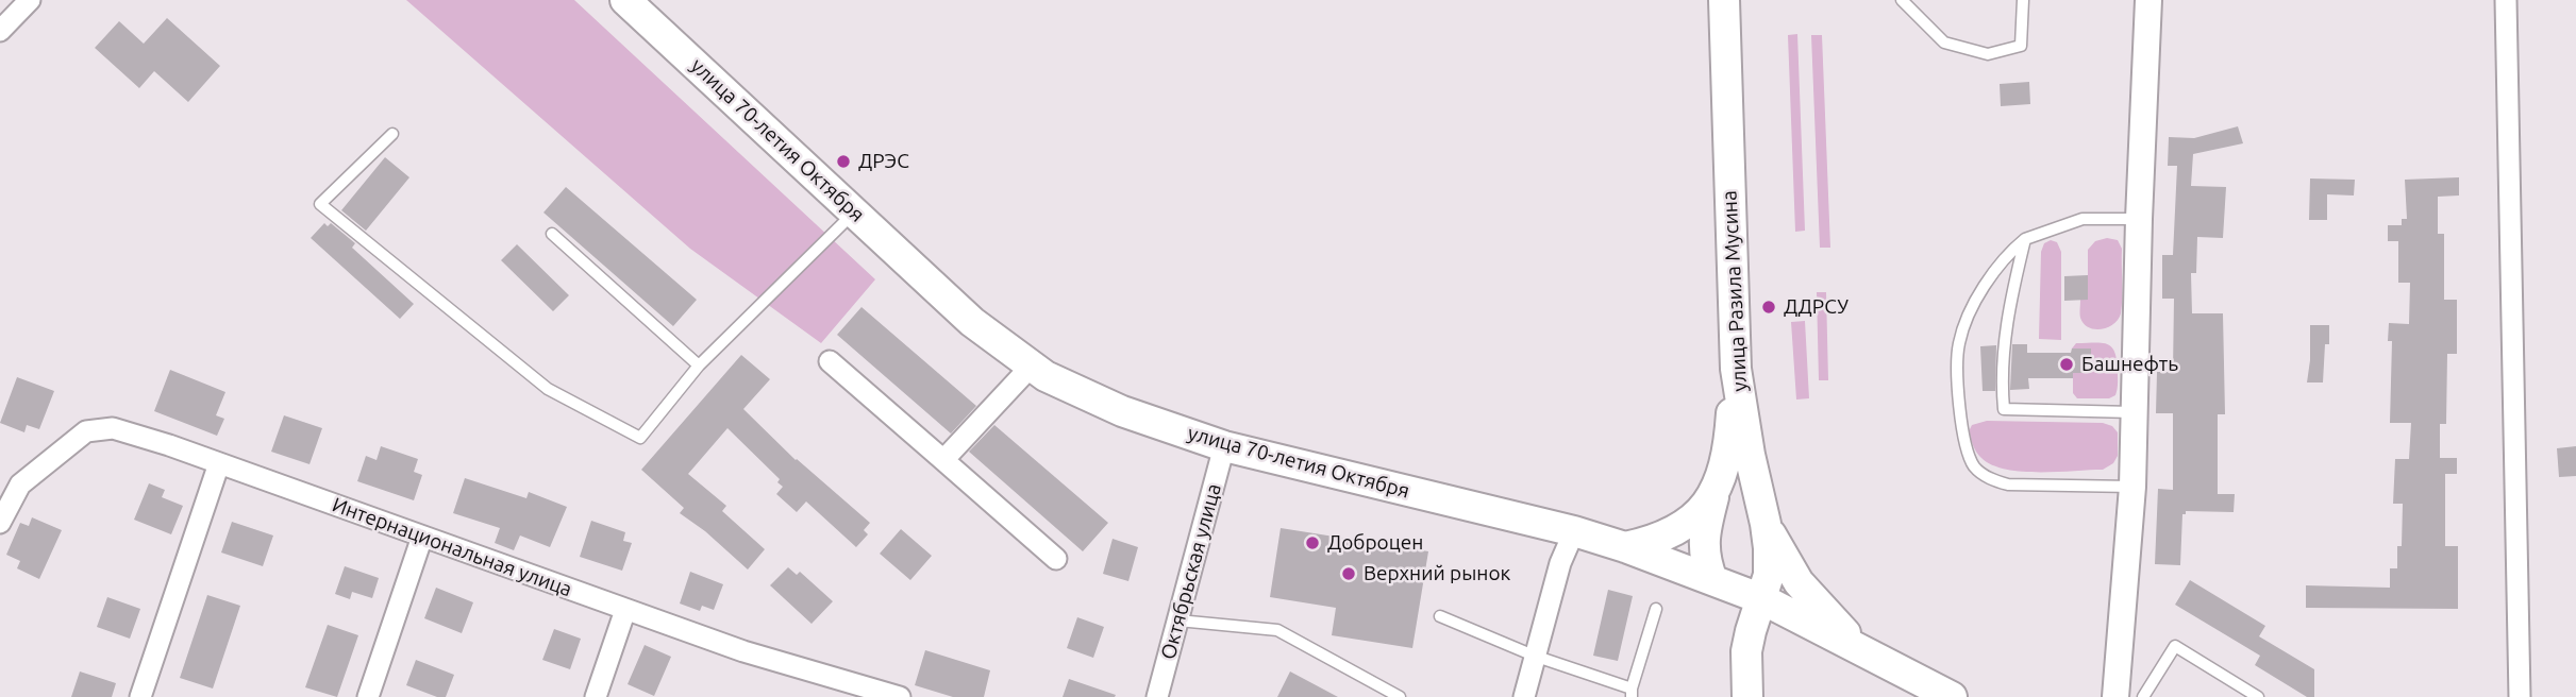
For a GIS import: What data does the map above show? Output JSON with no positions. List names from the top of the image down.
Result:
{
  "streets": {
    "main road": ["улица 70-летия Октября", "улица Разила Мусина"],
    "street": ["Интернациональная улица", "Октябрьская улица"]
  },
  "crossings": [
    ["улица 70-летия Октября", "улица Разила Мусина"],
    ["улица 70-летия Октября", "Октябрьская улица"]
  ],
  "places": [
    "ДРЭС",
    "ДДРСУ",
    "Башнефть",
    "Доброцен",
    "Верхний рынок"
  ]
}
